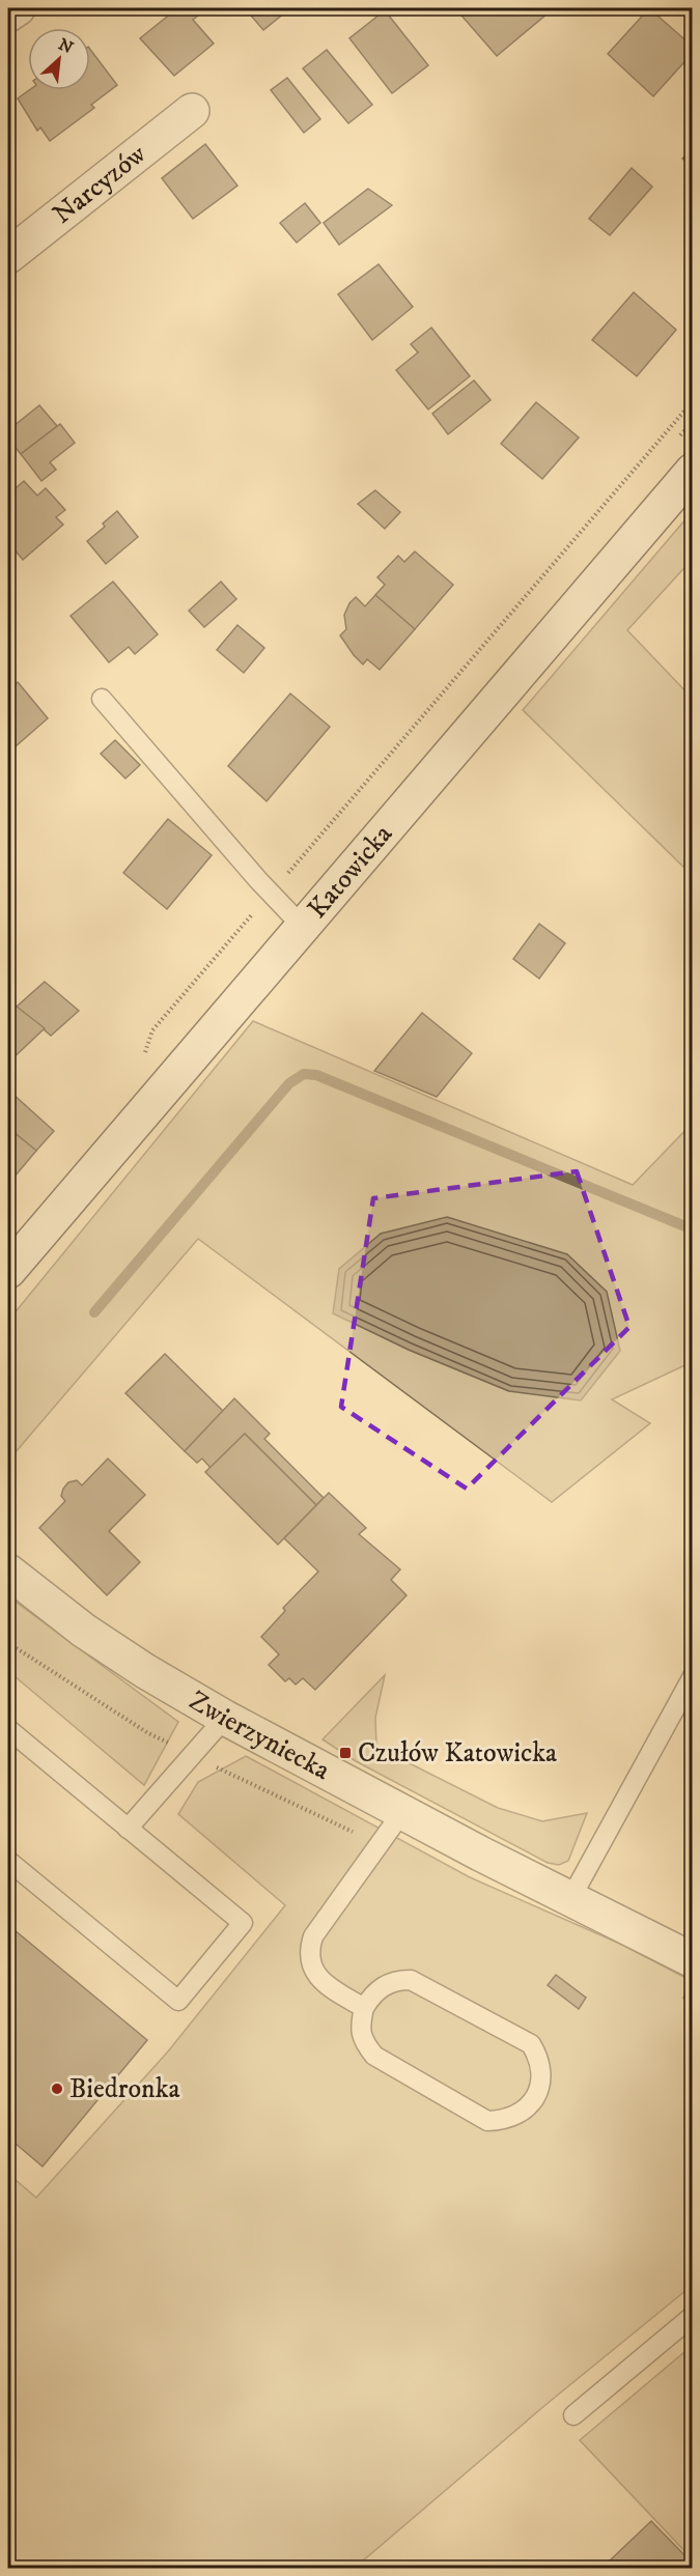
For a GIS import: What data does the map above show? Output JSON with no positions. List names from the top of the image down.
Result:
{
  "streets": {
    "street": ["Narcyzów", "Katowicka", "Zwierzyniecka"]
  },
  "places": {
    "transit": ["Czułów Katowicka"],
    "other": ["Biedronka"]
  },
  "north": "top right"
}
